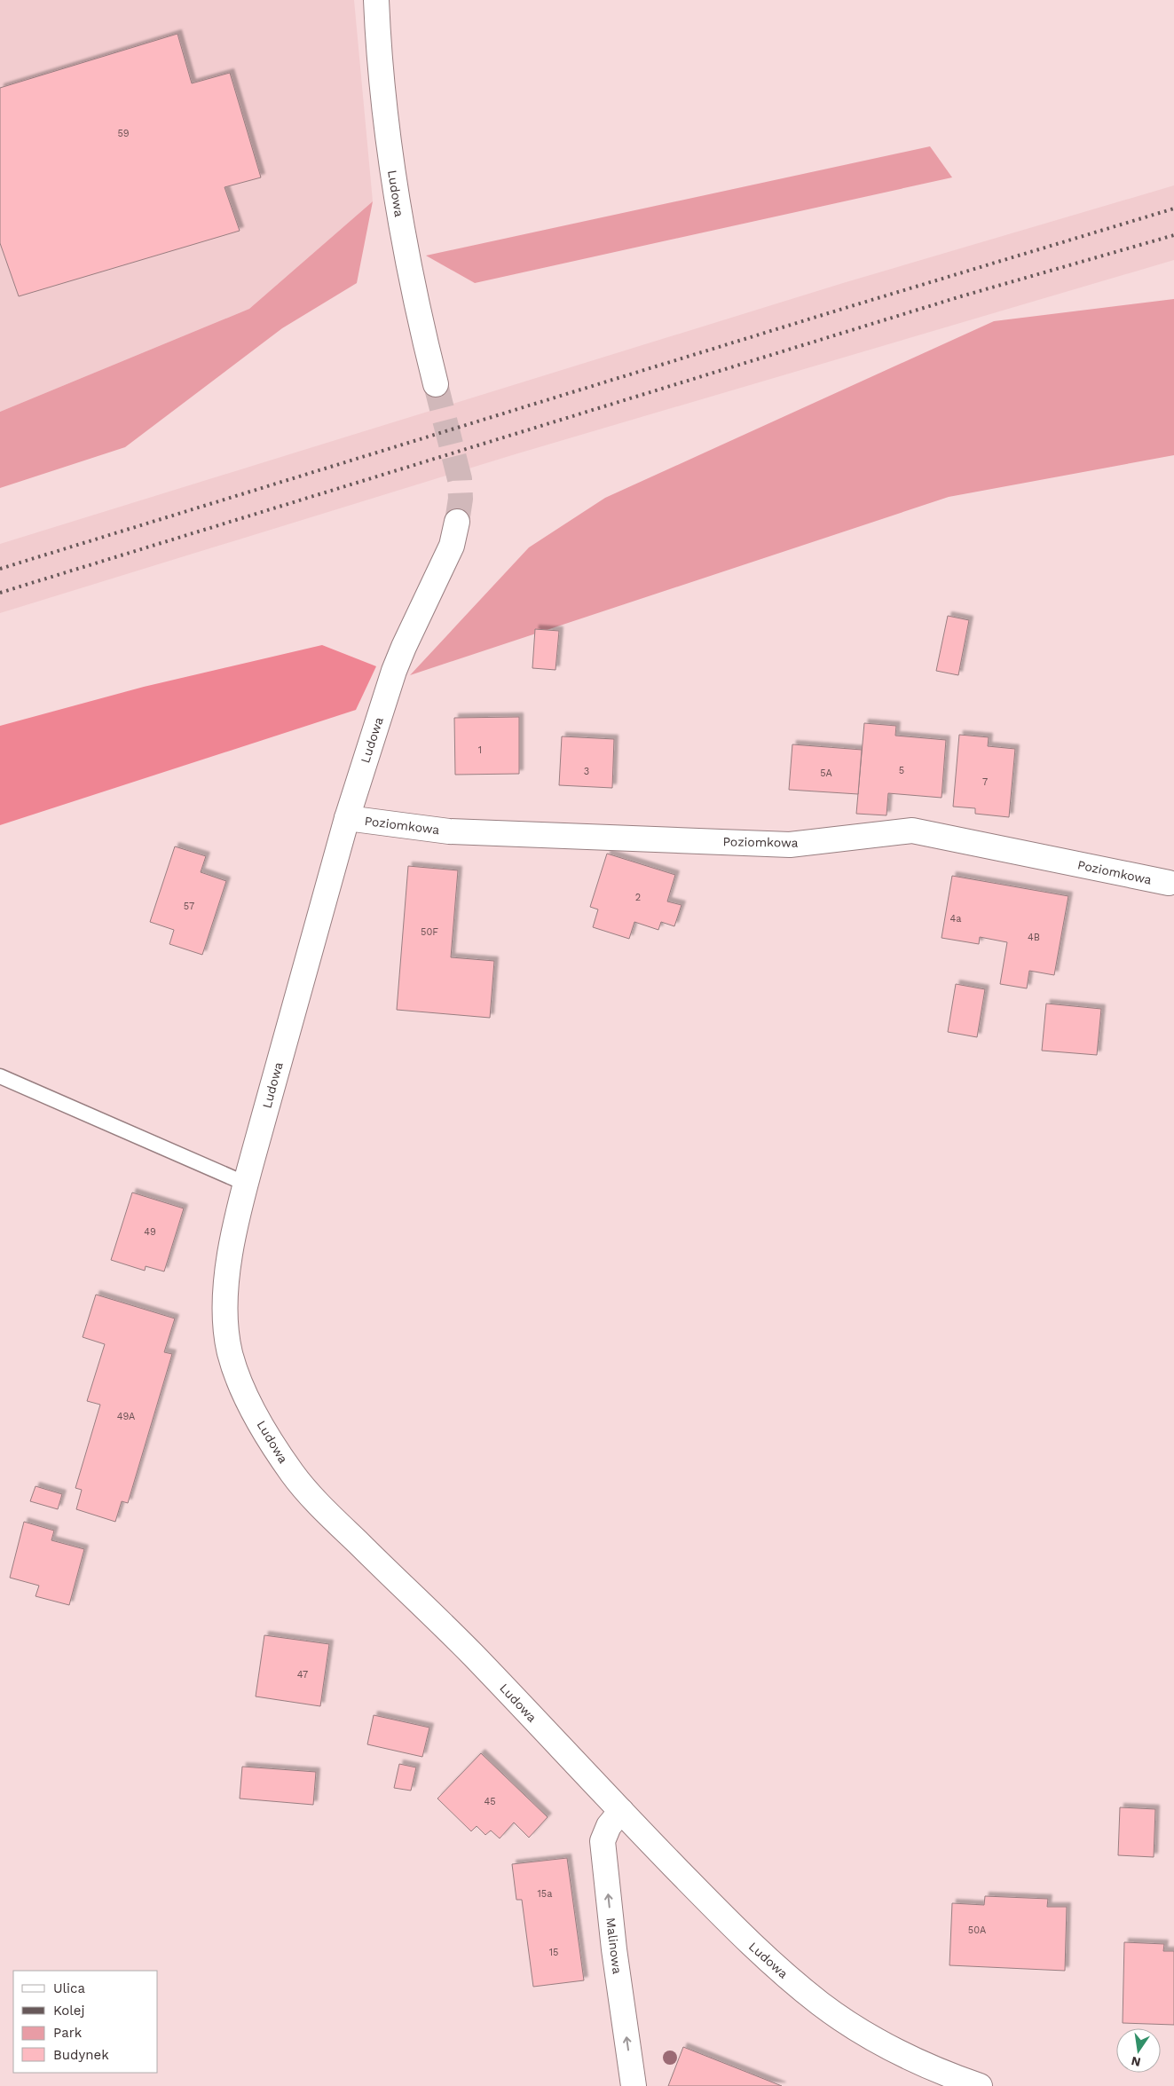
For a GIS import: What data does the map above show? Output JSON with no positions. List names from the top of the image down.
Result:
{
  "streets": {
    "street": ["Ludowa", "Poziomkowa", "Malinowa"]
  },
  "crossings": [
    ["Ludowa", "Poziomkowa"],
    ["Ludowa", "Malinowa"]
  ],
  "one_way": ["Malinowa"],
  "house_numbers": [
    "59",
    "1",
    "5",
    "3",
    "5A",
    "7",
    "2",
    "57",
    "4a",
    "50F",
    "4B",
    "49",
    "49A",
    "47",
    "45",
    "15a",
    "50A",
    "15"
  ],
  "legend": [
    "Ulica",
    "Kolej",
    "Park",
    "Budynek"
  ],
  "north": "bottom"
}
